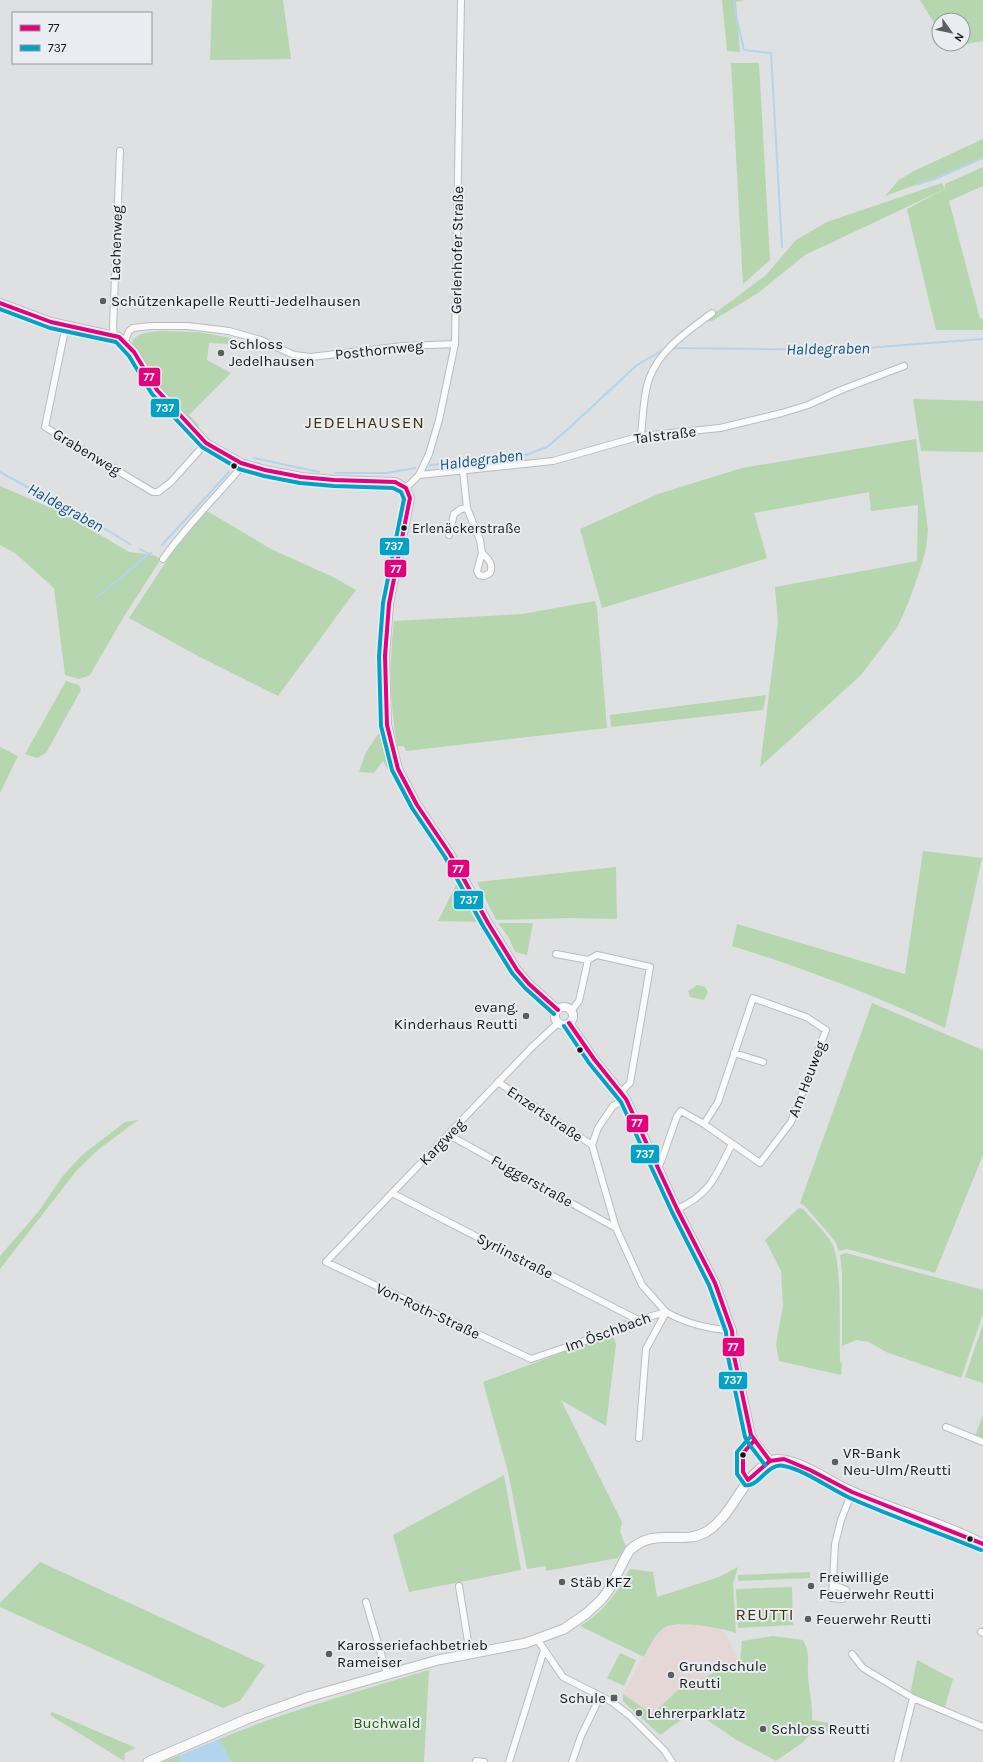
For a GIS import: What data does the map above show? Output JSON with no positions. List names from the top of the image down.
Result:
{
  "streets": {
    "street": [
      "Lachenweg",
      "Gerlenhofer Straße",
      "Posthornweg",
      "Talstraße",
      "Grabenweg",
      "Am Heuweg",
      "Enzertstraße",
      "Kargweg",
      "Fuggerstraße",
      "Syrlinstraße",
      "Von-Roth-Straße",
      "Im Öschbach"
    ]
  },
  "crossings": [
    ["Gerlenhofer Straße", "Posthornweg"],
    ["Gerlenhofer Straße", "Talstraße"],
    ["Enzertstraße", "Kargweg"],
    ["Kargweg", "Fuggerstraße"],
    ["Kargweg", "Syrlinstraße"],
    ["Kargweg", "Von-Roth-Straße"],
    ["Syrlinstraße", "Im Öschbach"],
    ["Von-Roth-Straße", "Im Öschbach"]
  ],
  "districts": ["JEDELHAUSEN", "REUTTI"],
  "water": ["Haldegraben"],
  "parks": ["Buchwald"],
  "places": {
    "other": [
      "Schützenkapelle Reutti-Jedelhausen",
      "Schloss Jedelhausen",
      "Erlenäckerstraße",
      "evang. Kinderhaus Reutti",
      "VR-Bank Neu-Ulm/Reutti",
      "Stäb KFZ",
      "Freiwillige Feuerwehr Reutti",
      "Feuerwehr Reutti",
      "Karosseriefachbetrieb Rameiser",
      "Grundschule Reutti",
      "Lehrerparklatz",
      "Schloss Reutti"
    ],
    "transit": ["Schule"]
  },
  "lines": ["transit line 77", "transit line 737"],
  "legend": ["77", "737"],
  "north": "bottom right"
}
